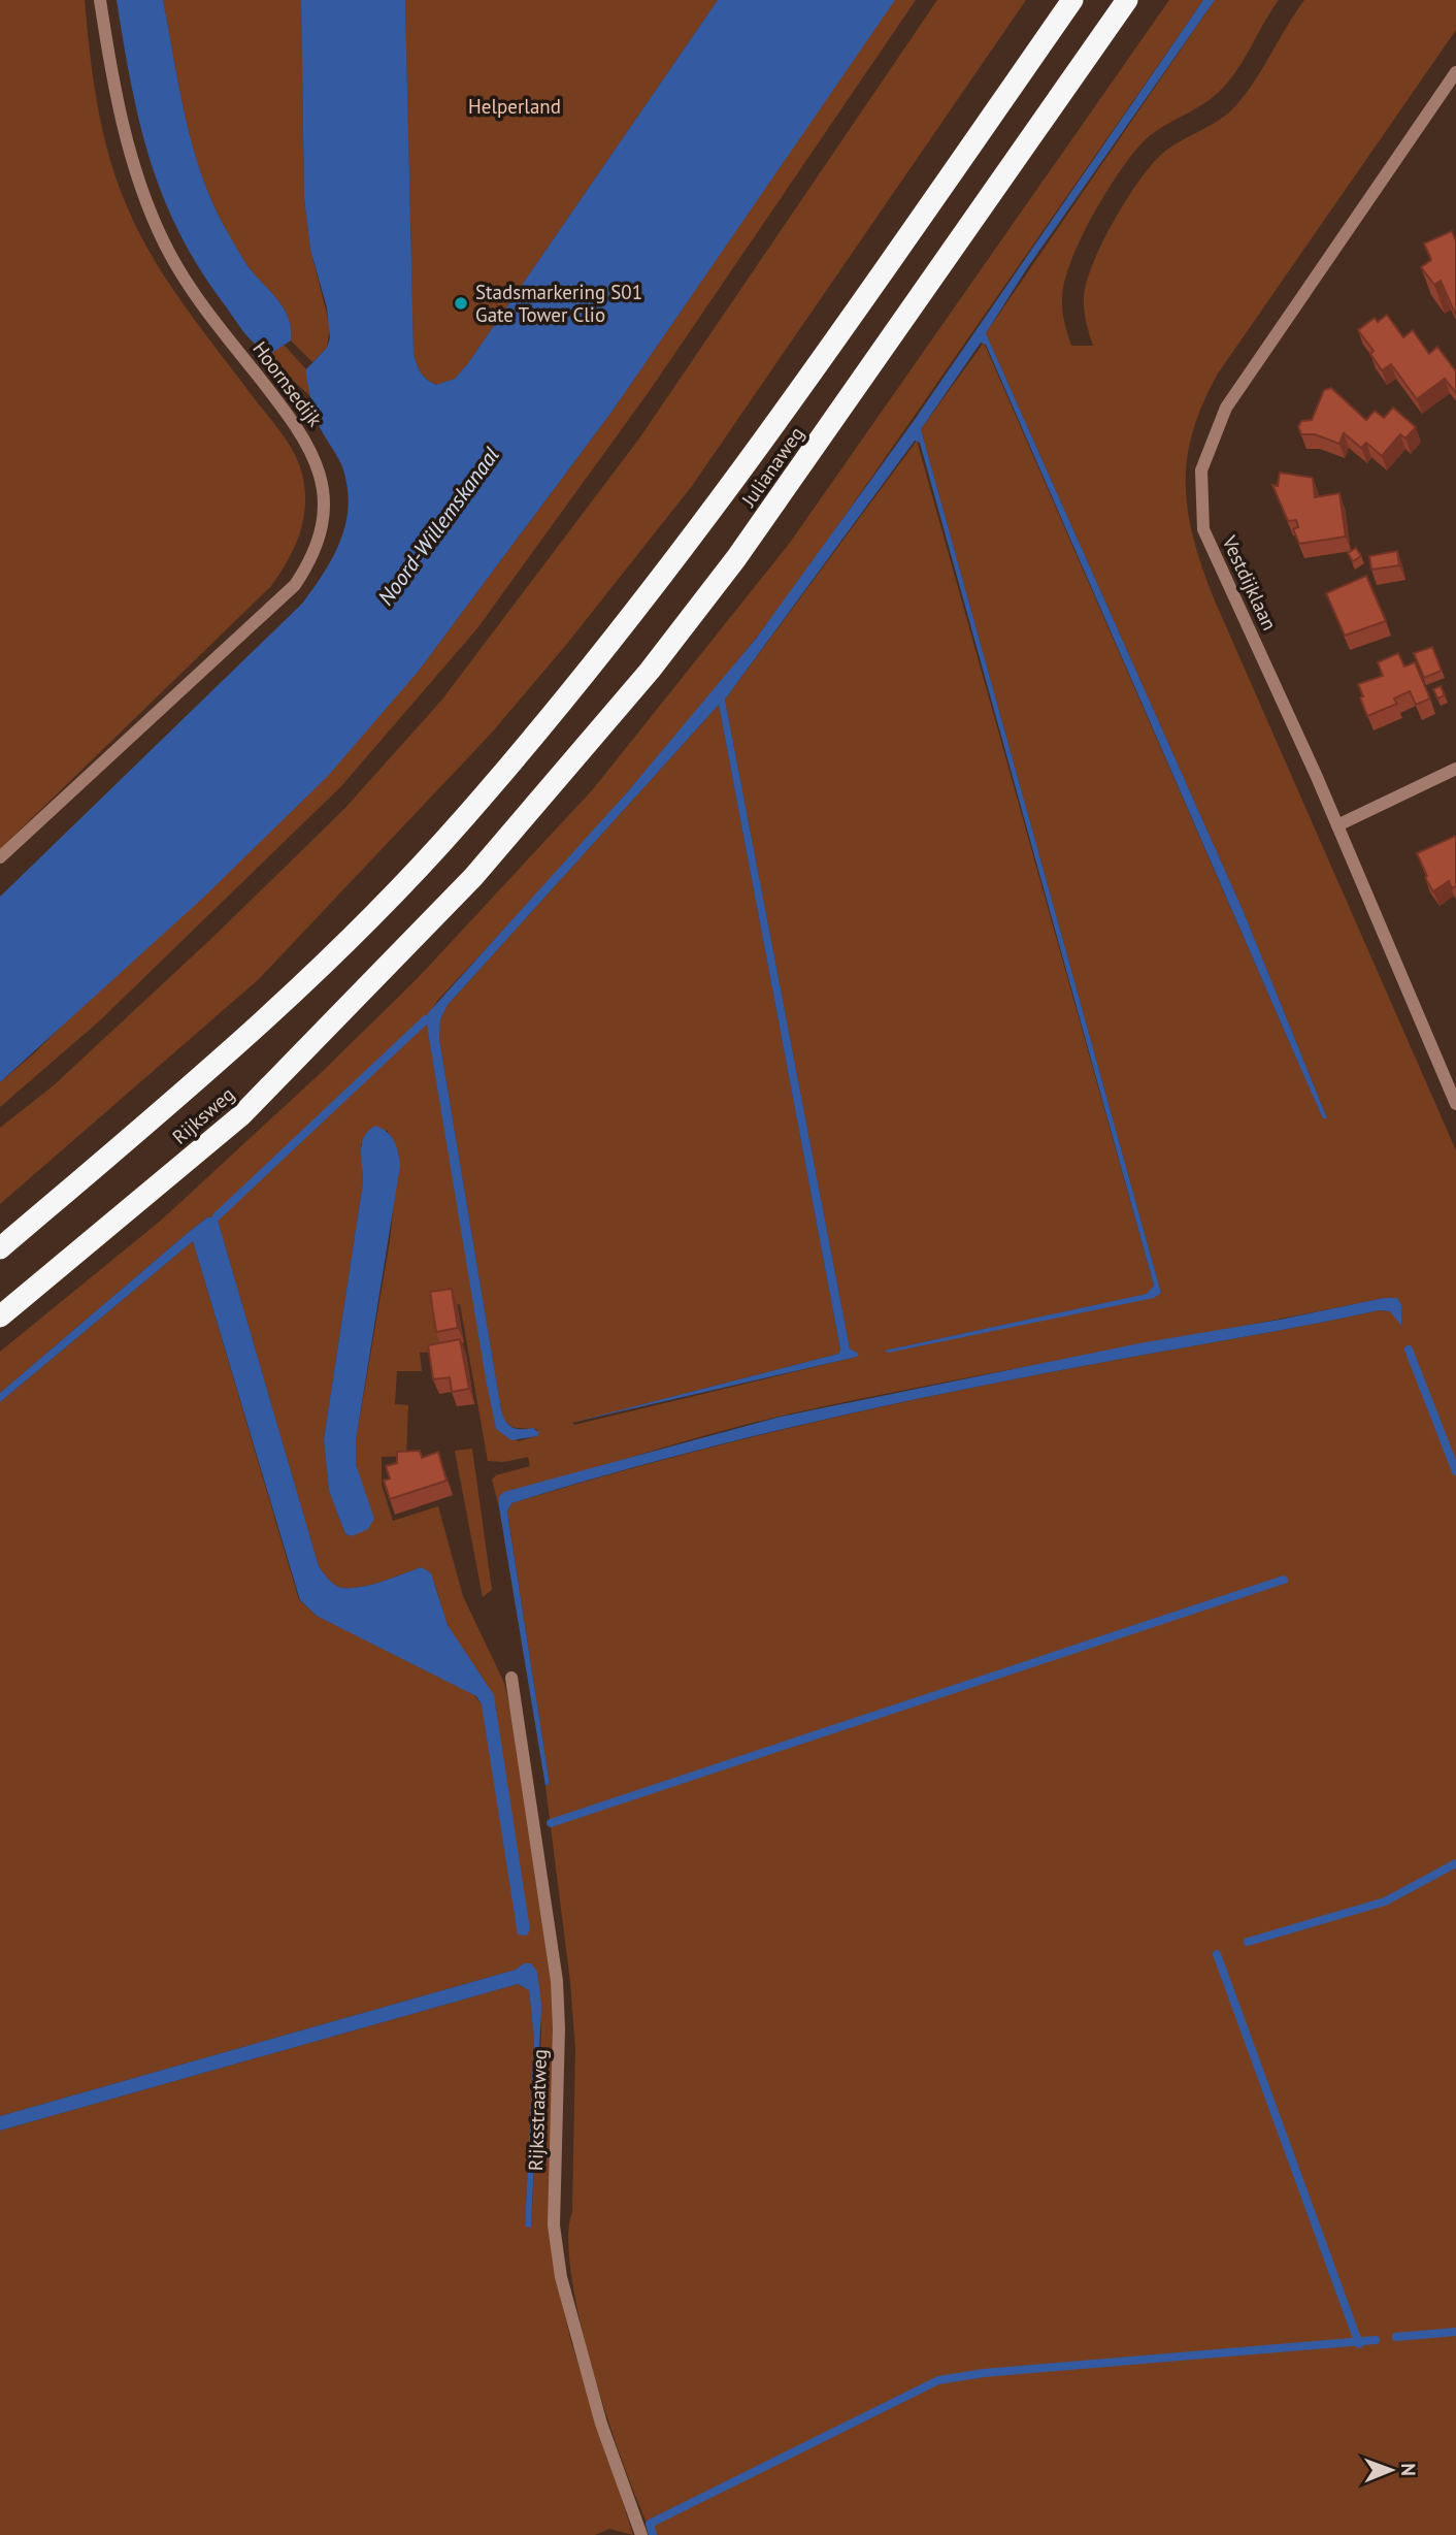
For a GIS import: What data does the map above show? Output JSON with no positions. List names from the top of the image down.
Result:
{
  "streets": {
    "highway": ["Julianaweg", "Rijksweg"],
    "street": ["Hoornsedijk", "Vestdijklaan", "Rijksstraatweg"]
  },
  "crossings": [
    ["Julianaweg", "Rijksweg"]
  ],
  "water": ["Noord-Willemskanaal"],
  "parks": ["Helperland"],
  "places": ["Stadsmarkering S01 Gate Tower Clio"],
  "north": "right"
}
